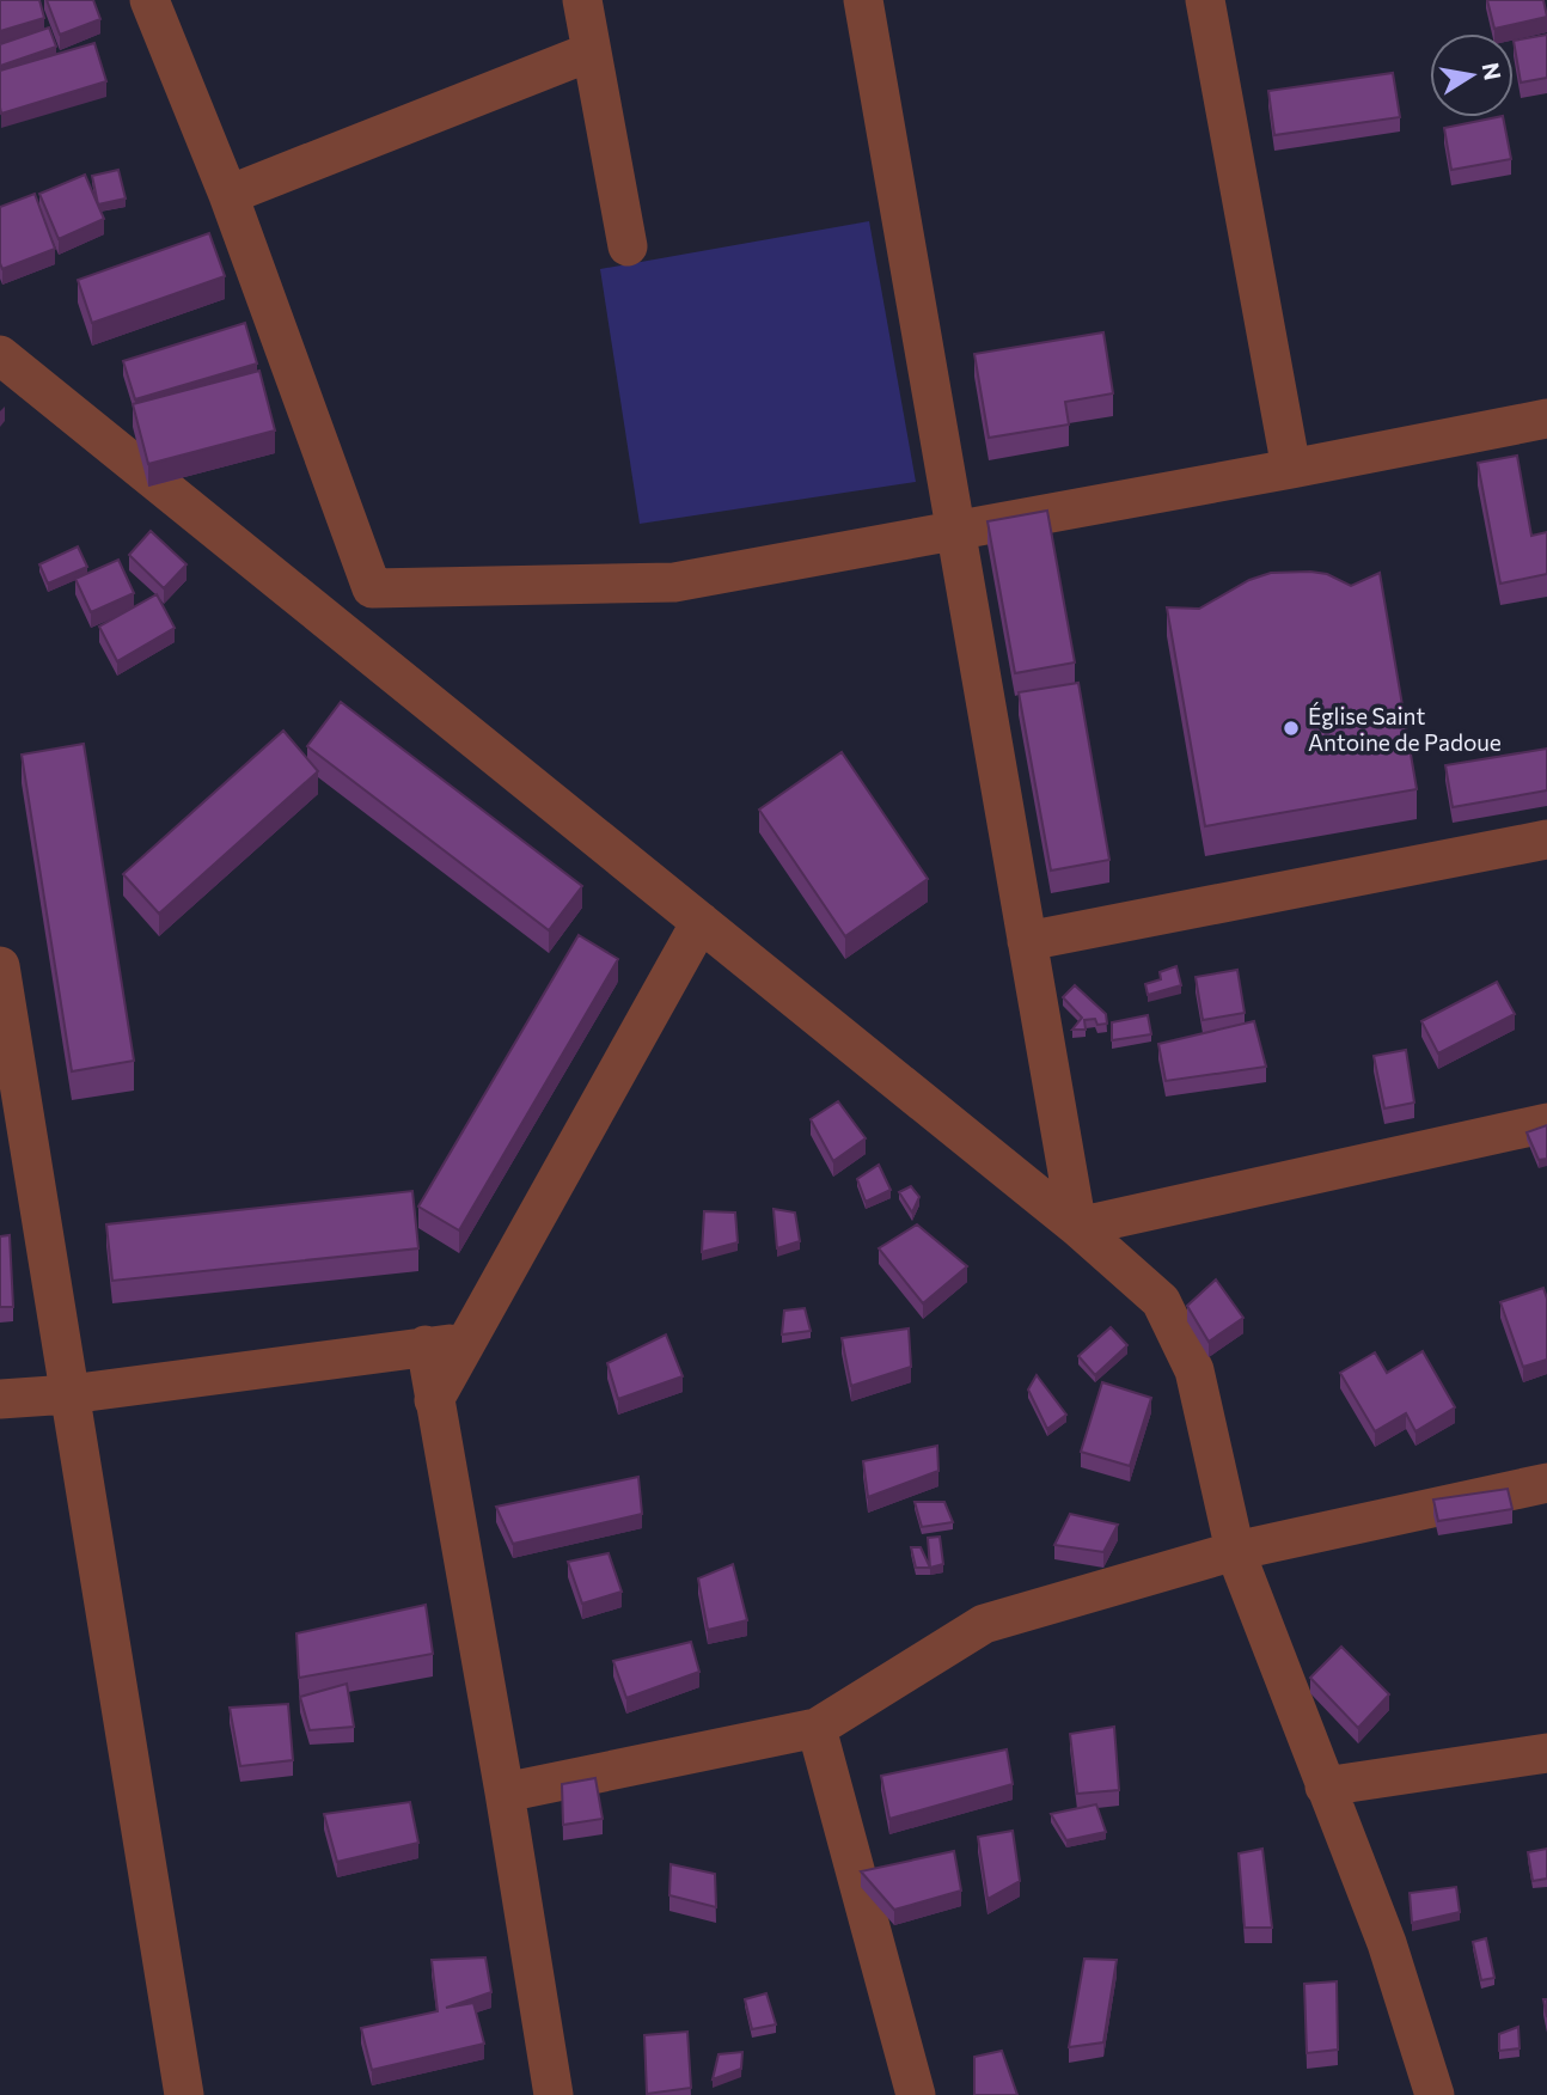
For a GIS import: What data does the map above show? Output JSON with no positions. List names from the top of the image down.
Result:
{
  "places": ["Église Saint Antoine de Padoue"],
  "north": "right"
}
